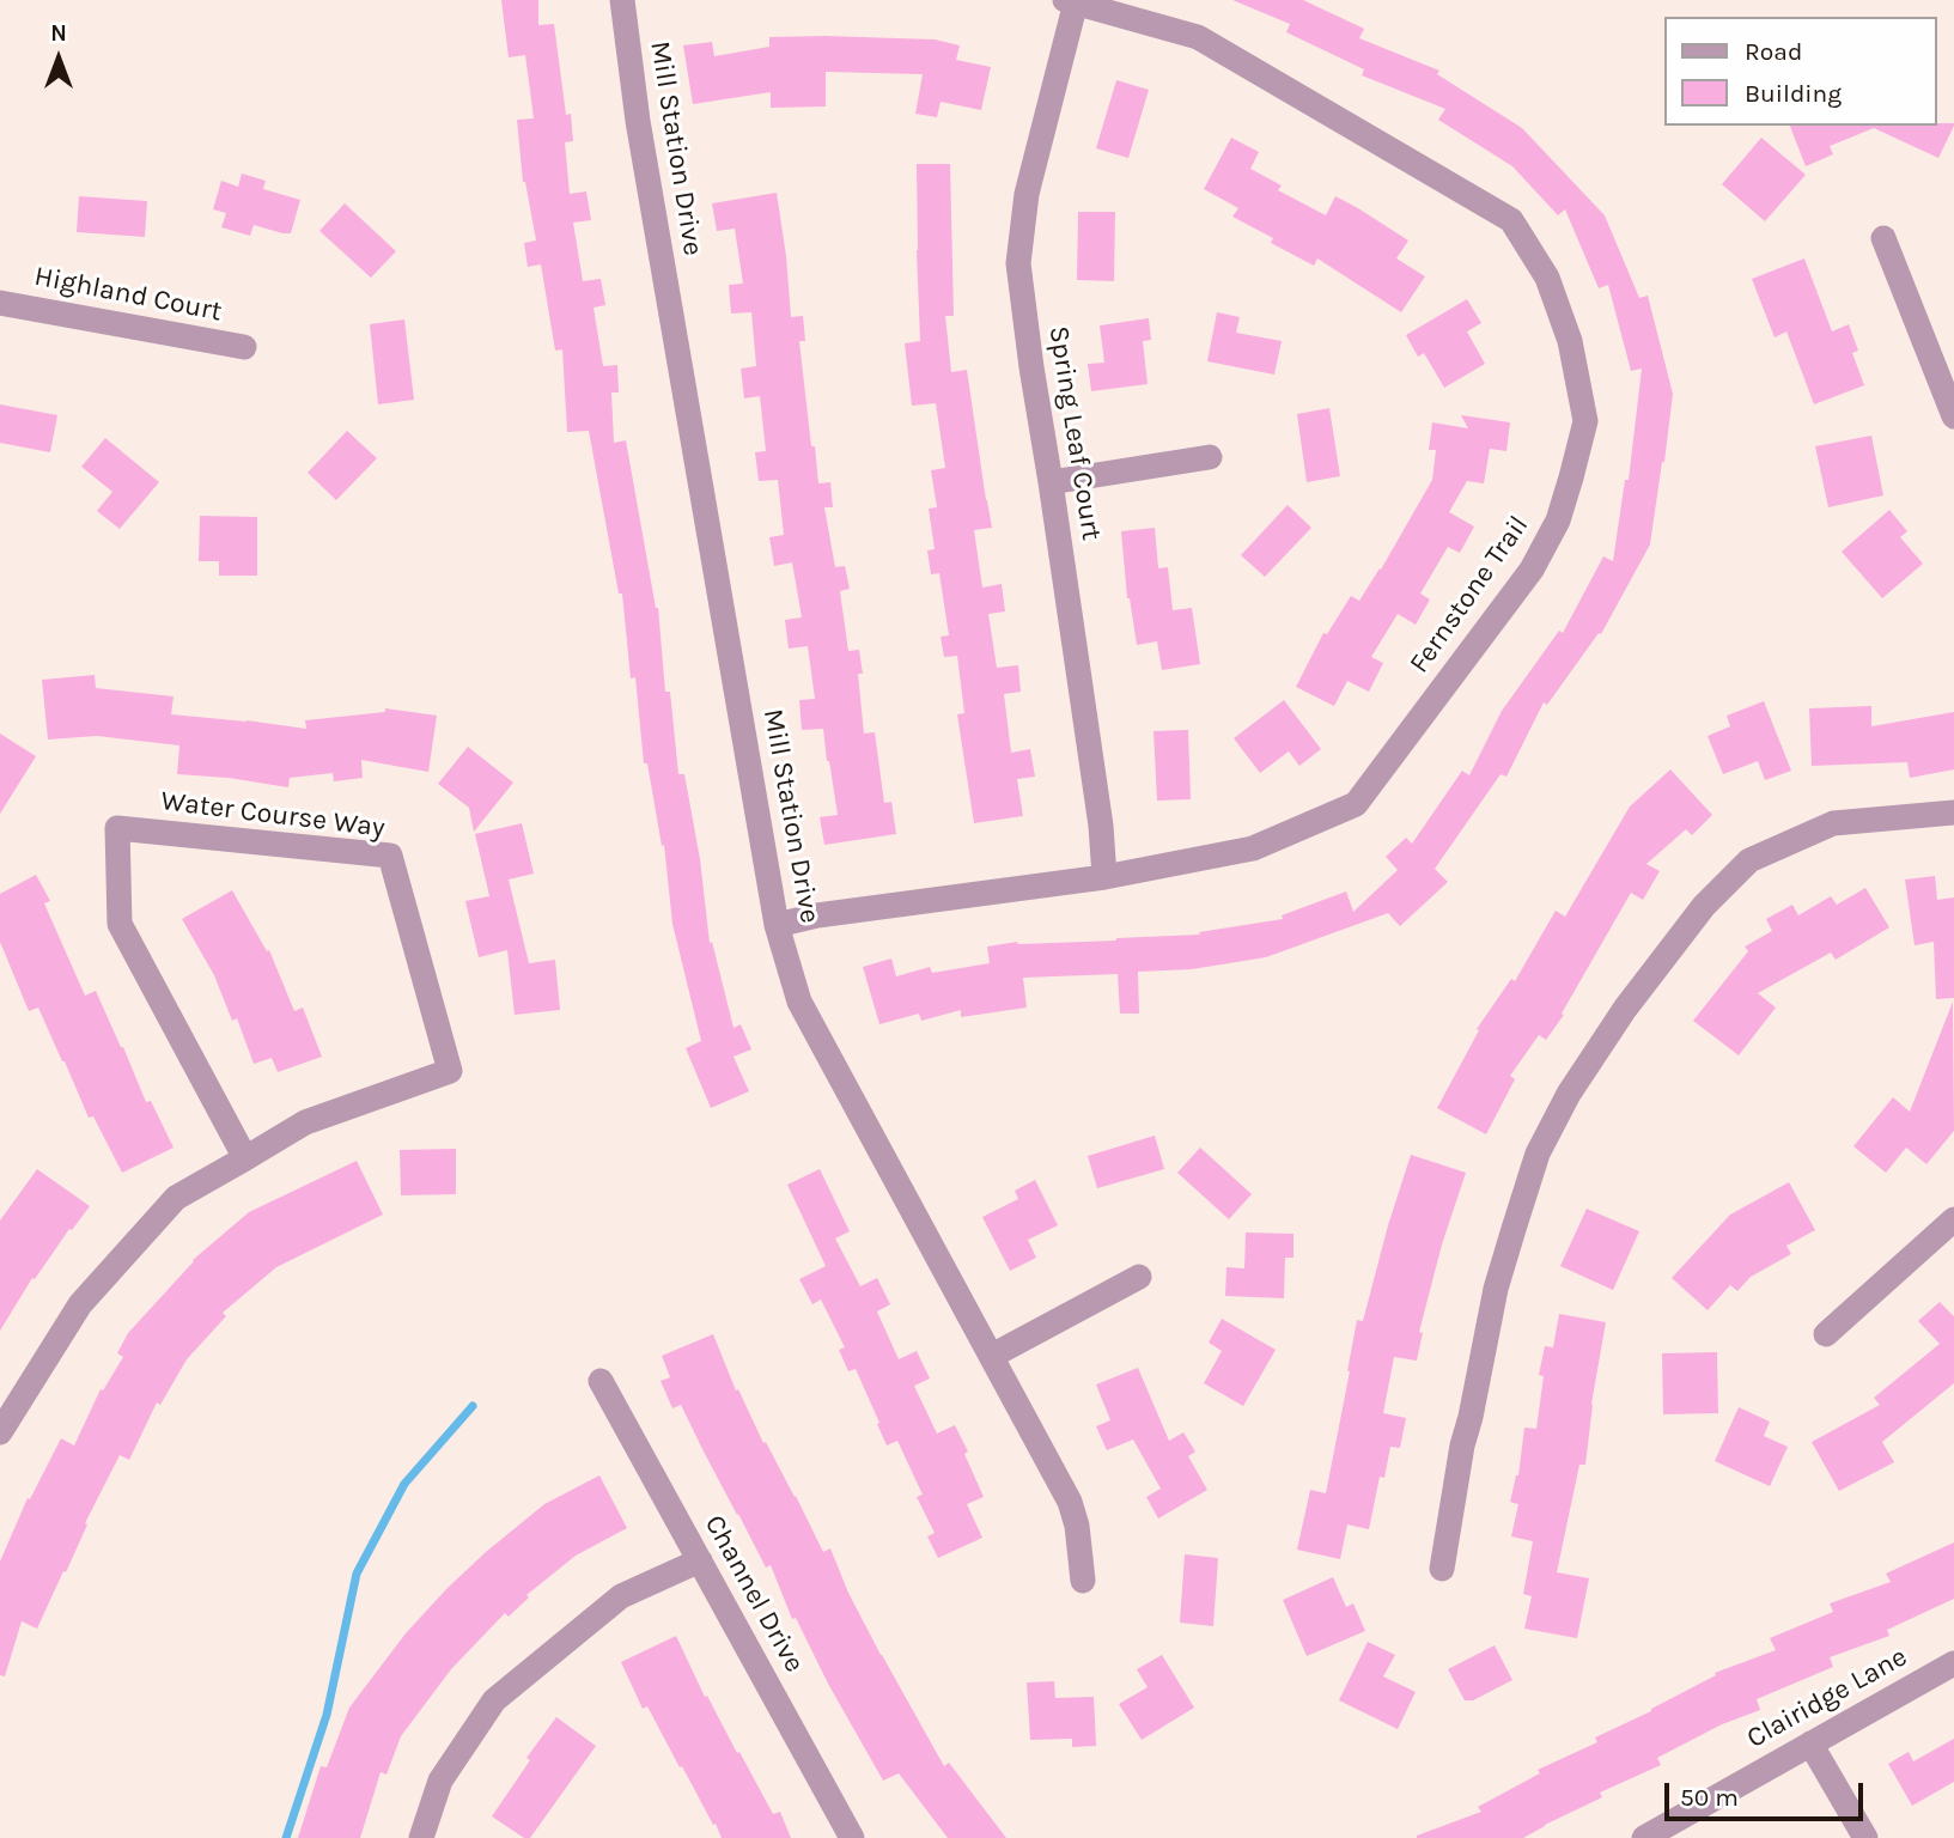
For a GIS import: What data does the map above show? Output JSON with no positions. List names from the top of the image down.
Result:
{
  "streets": {
    "street": [
      "Mill Station Drive",
      "Highland Court",
      "Spring Leaf Court",
      "Fernstone Trail",
      "Water Course Way",
      "Channel Drive",
      "Clairidge Lane"
    ]
  },
  "crossings": [
    ["Mill Station Drive", "Fernstone Trail"],
    ["Spring Leaf Court", "Fernstone Trail"]
  ],
  "legend": ["Road", "Building"],
  "scale_bar": "50 m",
  "north": "top"
}
